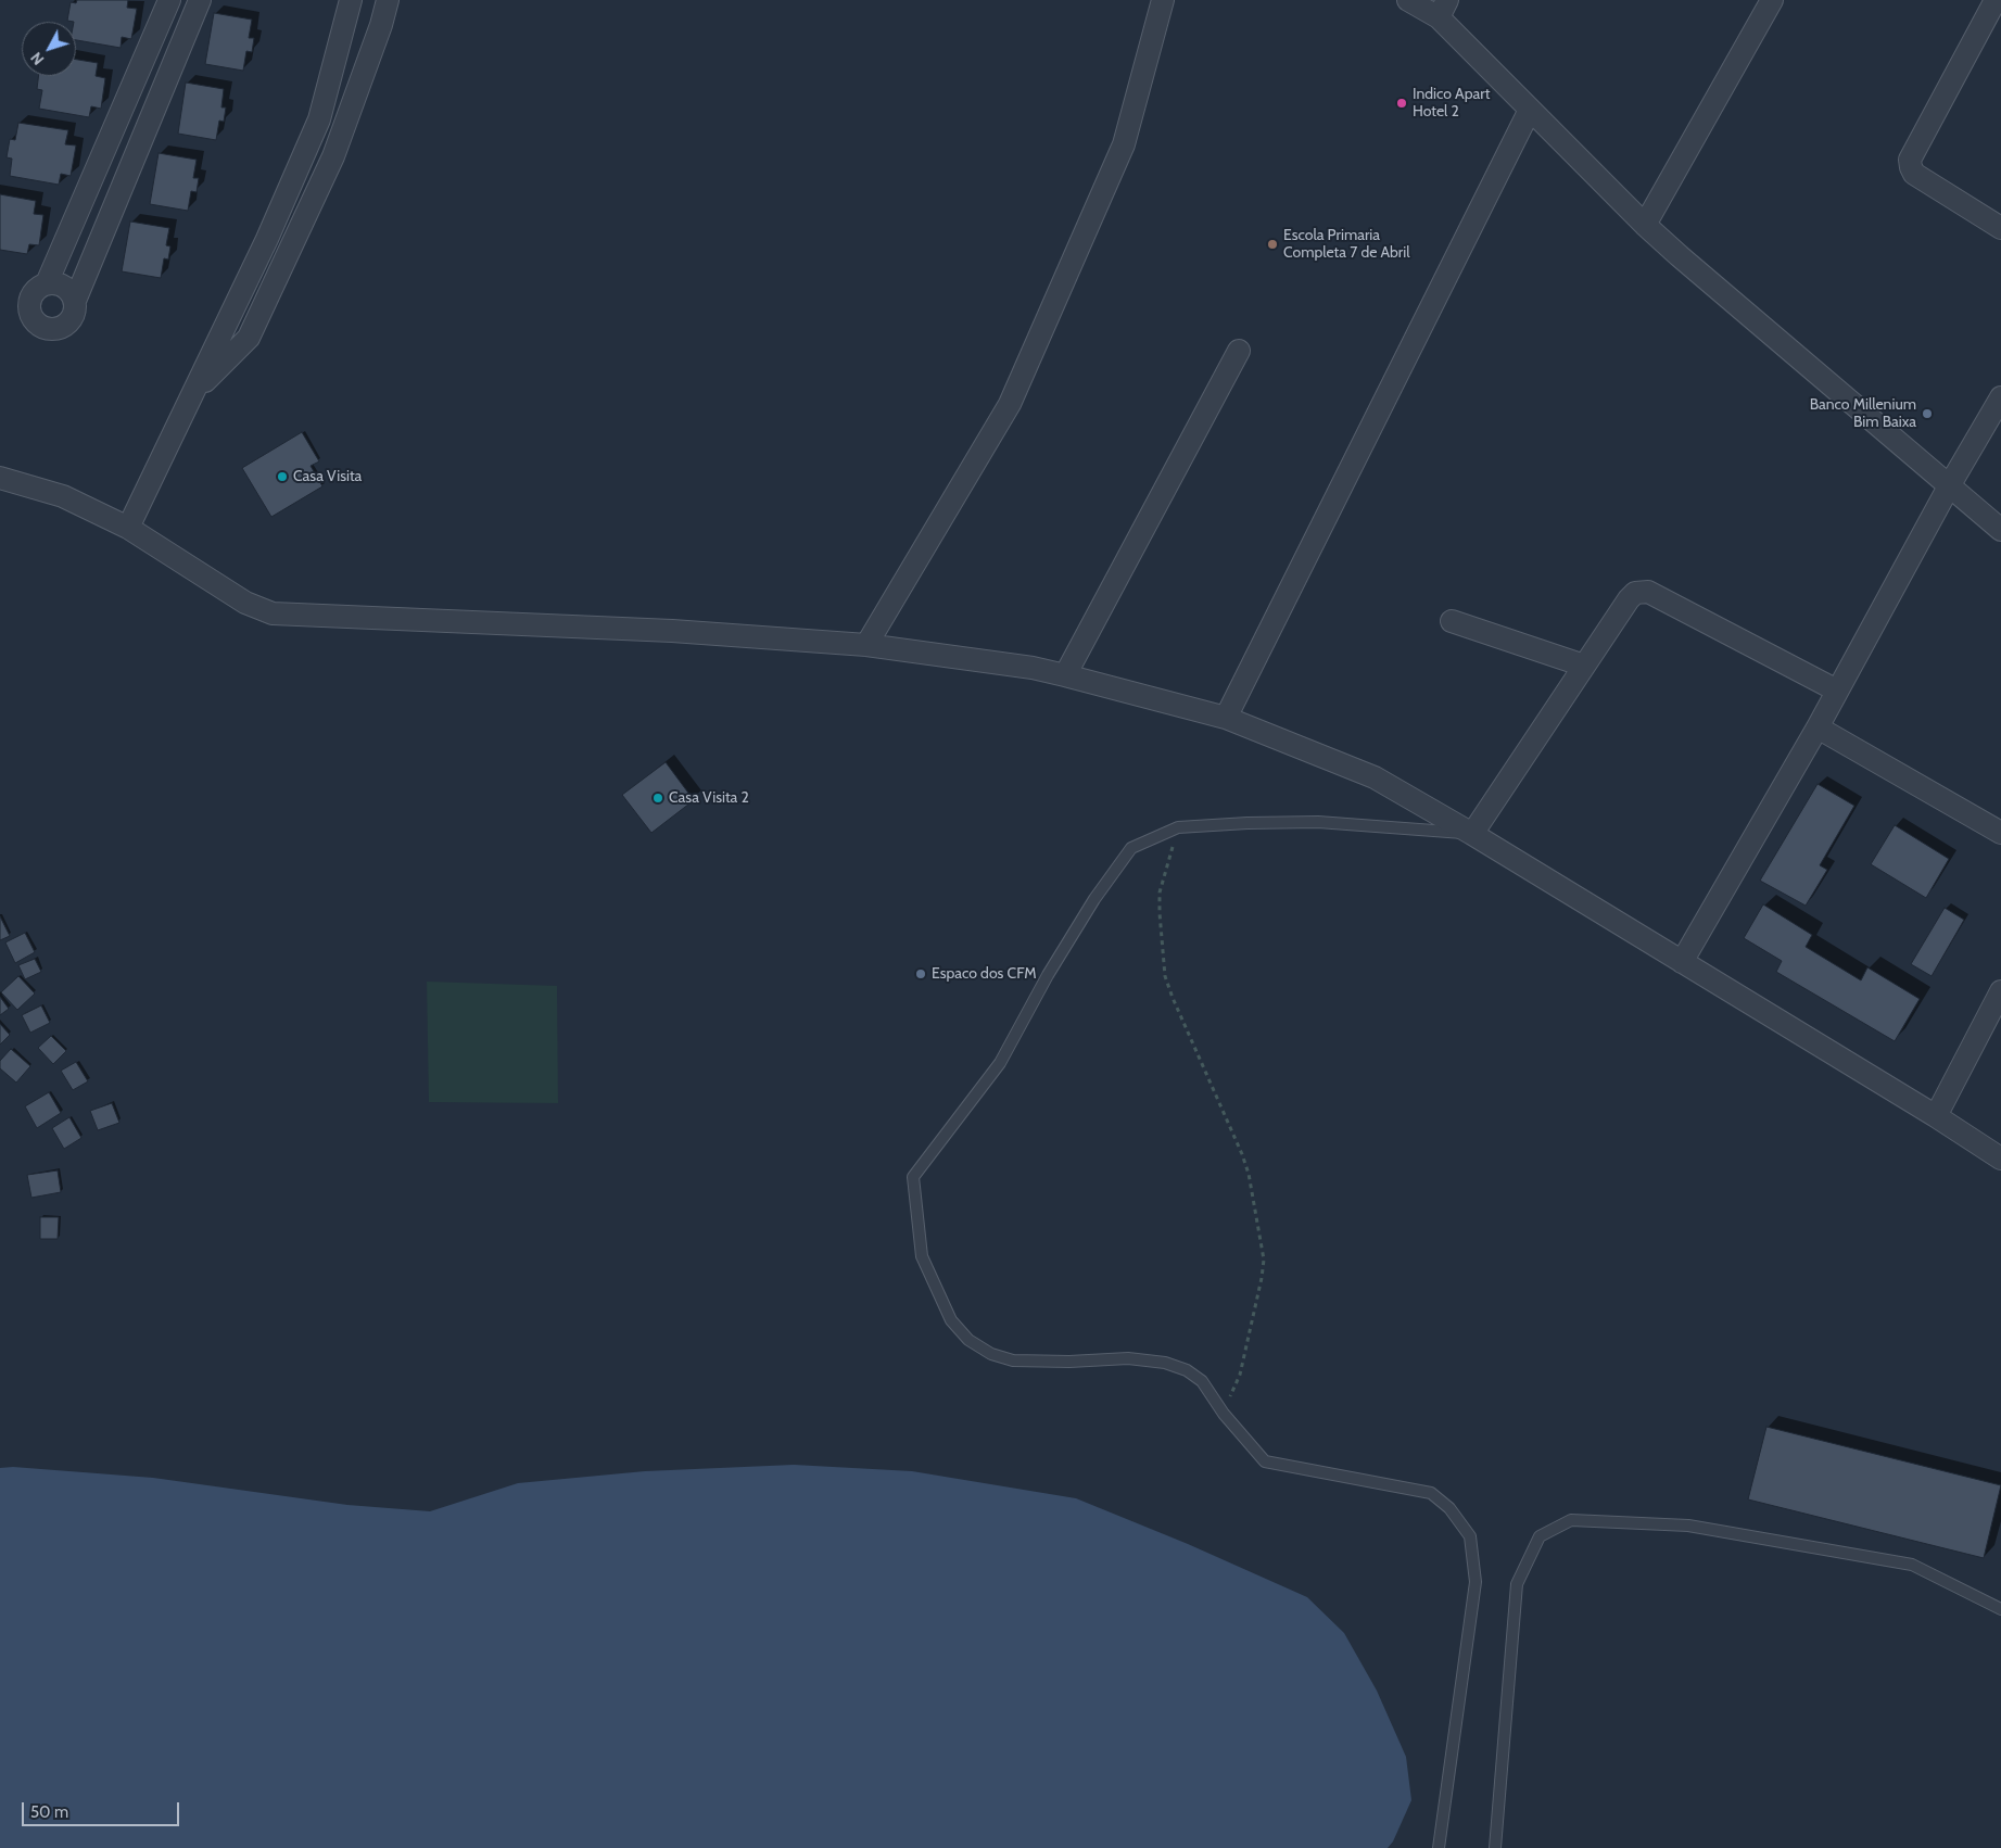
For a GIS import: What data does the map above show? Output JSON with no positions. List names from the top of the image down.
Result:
{
  "places": [
    "Indico Apart Hotel 2",
    "Escola Primaria Completa 7 de Abril",
    "Banco Millenium Bim Baixa",
    "Casa Visita",
    "Casa Visita 2",
    "Espaco dos CFM"
  ],
  "scale_bar": "50 m",
  "north": "bottom left"
}
